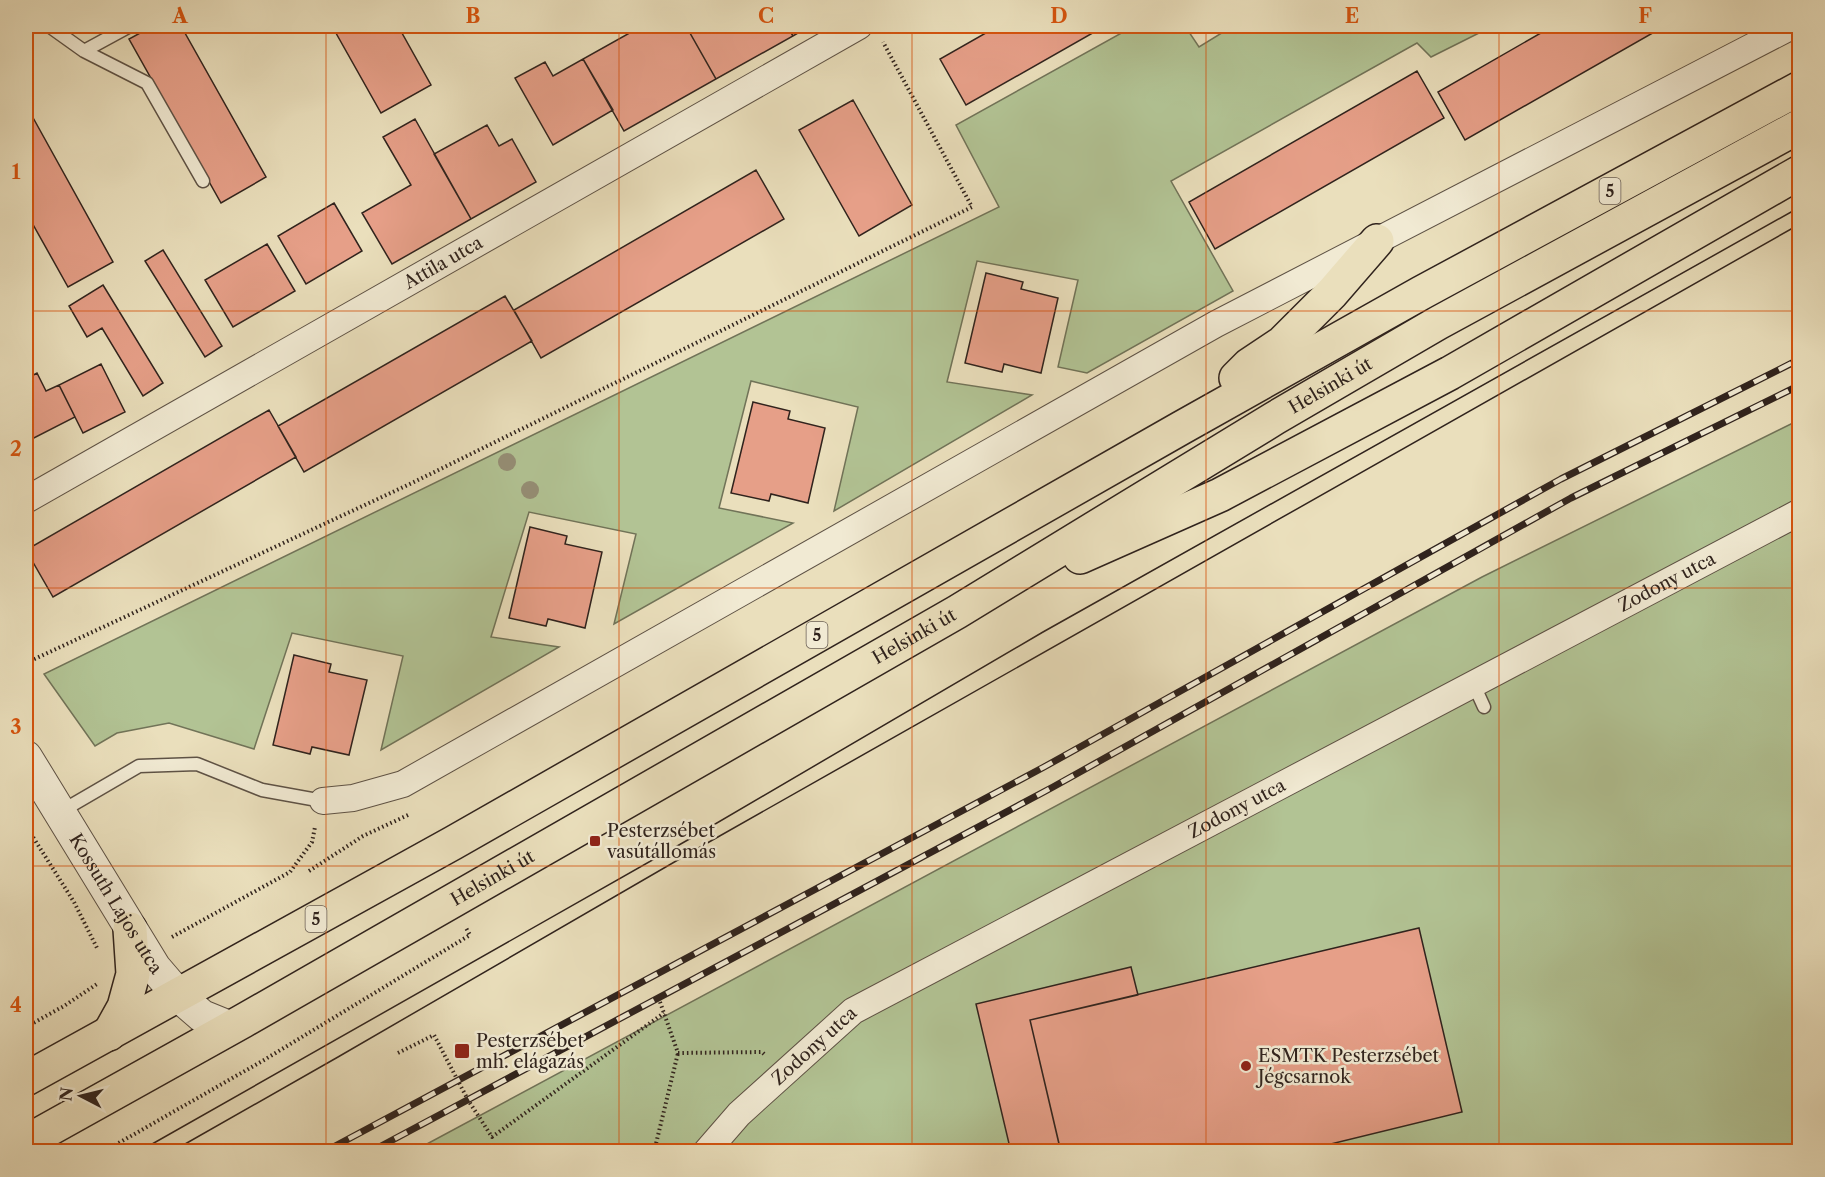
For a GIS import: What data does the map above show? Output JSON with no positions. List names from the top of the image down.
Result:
{
  "streets": {
    "main road": ["5", "Helsinki út"],
    "street": ["Attila utca", "Zodony utca", "Kossuth Lajos utca"]
  },
  "crossings": [
    ["Helsinki út", "Kossuth Lajos utca"]
  ],
  "places": {
    "transit": ["Pesterzsébet vasútállomás", "Pesterzsébet mh. elágazás"],
    "other": ["ESMTK Pesterzsébet Jégcsarnok"]
  },
  "north": "left",
  "grid": {
    "columns": [
      "A",
      "B",
      "C",
      "D",
      "E",
      "F"
    ],
    "rows": [
      "1",
      "2",
      "3",
      "4"
    ]
  }
}
